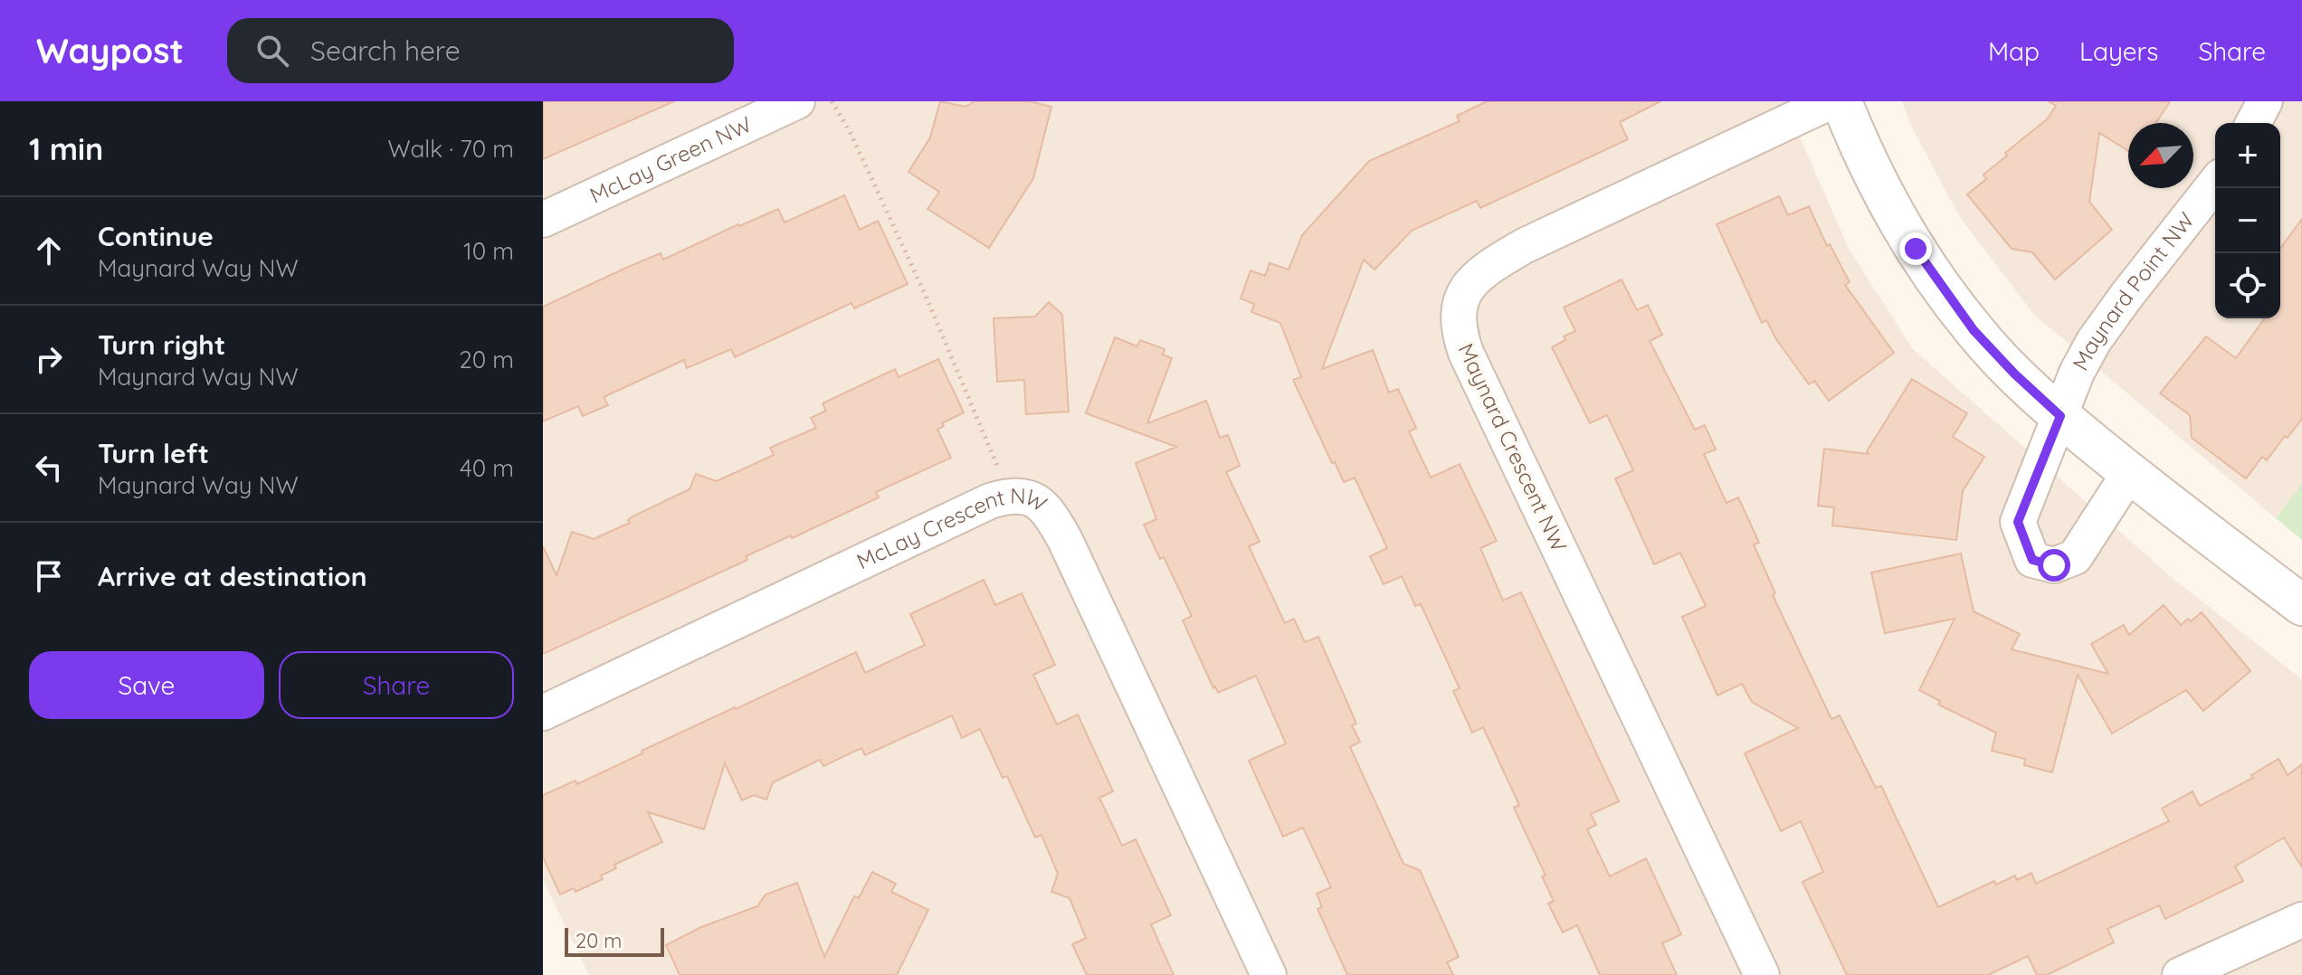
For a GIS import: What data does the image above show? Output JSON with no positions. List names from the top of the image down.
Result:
{
  "streets": {
    "street": [
      "McLay Green NW",
      "Maynard Point NW",
      "Maynard Crescent NW",
      "McLay Crescent NW"
    ]
  },
  "scale_bar": "20 m",
  "north": "bottom left",
  "page": {
    "header": "Waypost",
    "search": "Search here",
    "nav": ["Map", "Layers", "Share"],
    "heading": ["1 min", "Walk · 70 m"],
    "map_buttons": ["+", "−"],
    "list": [
      ["Continue", "Maynard Way NW", "10 m"],
      ["Turn right", "Maynard Way NW", "20 m"],
      ["Turn left", "Maynard Way NW", "40 m"],
      "Arrive at destination"
    ],
    "buttons": ["Save", "Share"],
    "scale": "20 m"
  }
}
